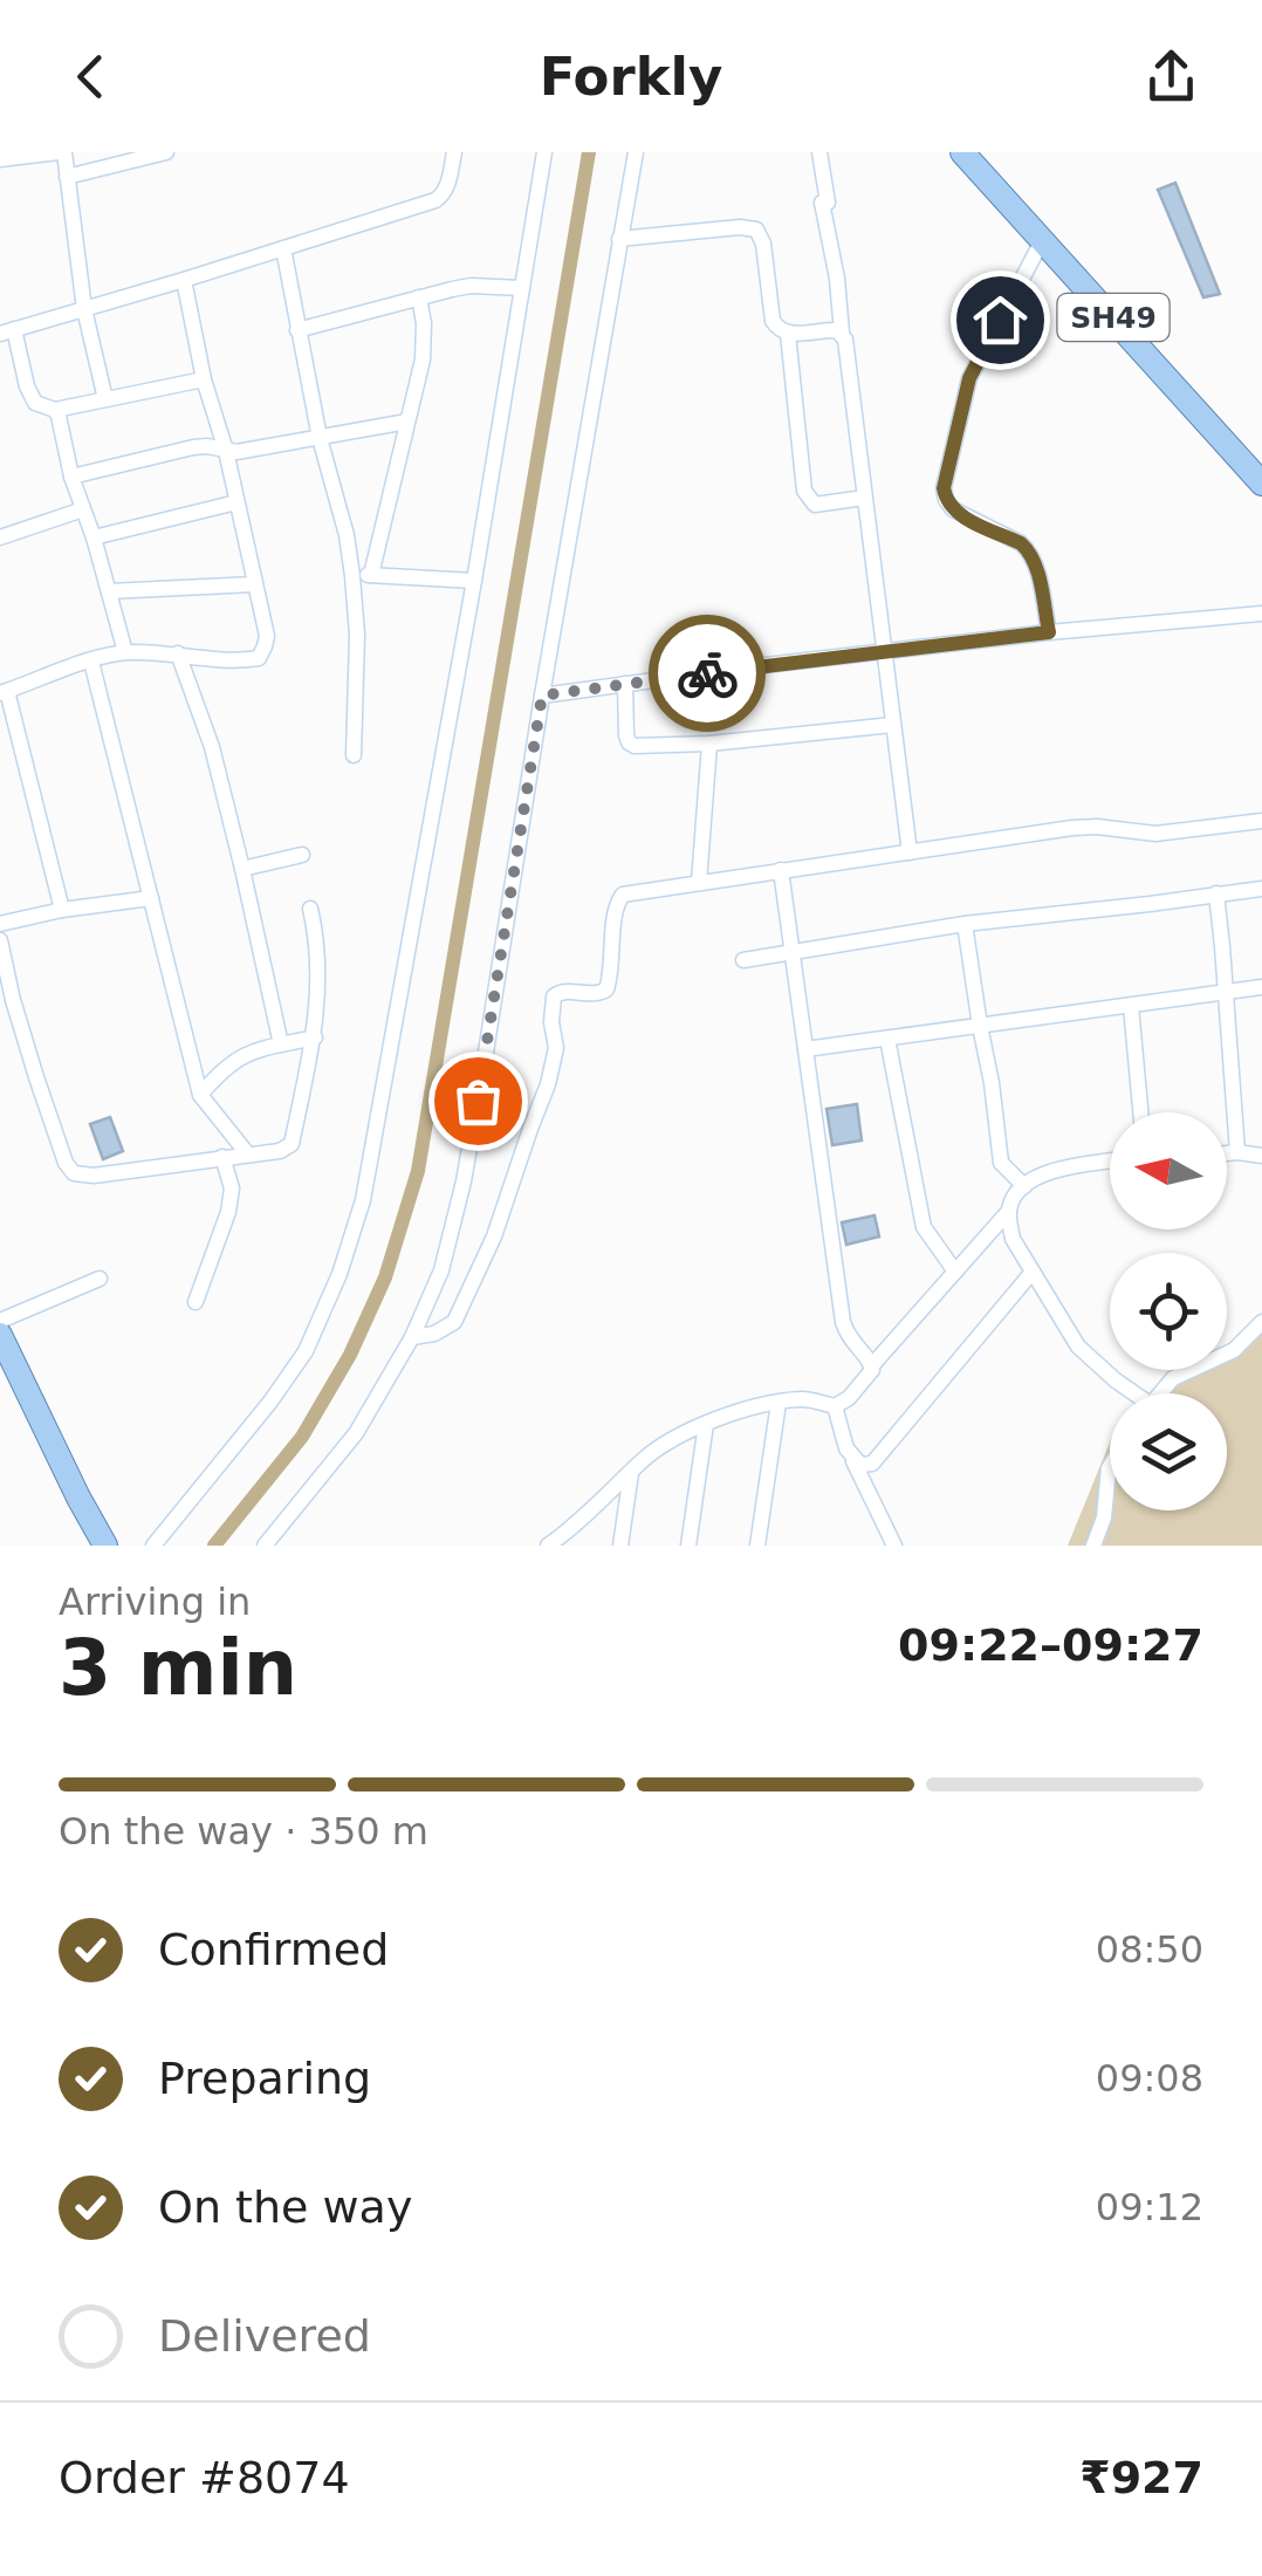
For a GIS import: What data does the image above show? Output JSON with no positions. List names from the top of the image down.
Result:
{
  "streets": {
    "main road": ["SH49"]
  },
  "north": "left",
  "page": {
    "header": "Forkly",
    "heading": ["3 min", "Arriving in", "09:22–09:27"],
    "panel": ["Order #8074", "₹927"],
    "bar": "On the way · 350 m",
    "list": [
      ["Confirmed", "08:50"],
      ["Preparing", "09:08"],
      ["On the way", "09:12"],
      "Delivered"
    ]
  }
}
